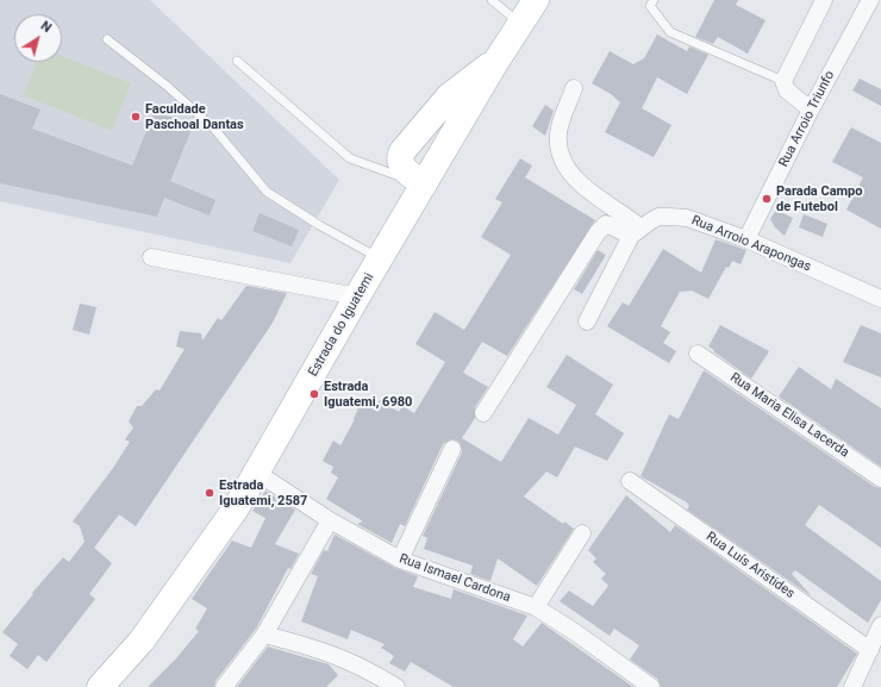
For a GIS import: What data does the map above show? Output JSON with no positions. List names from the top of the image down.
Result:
{
  "streets": {
    "main road": ["Estrada do Iguatemi"],
    "street": [
      "Rua Arroio Triunfo",
      "Rua Arroio Arapongas",
      "Rua Maria Elisa Lacerda",
      "Rua Luís Aristides",
      "Rua Ismael Cardona"
    ]
  },
  "crossings": [
    ["Rua Arroio Triunfo", "Rua Arroio Arapongas"],
    ["Estrada do Iguatemi", "Rua Ismael Cardona"]
  ],
  "places": [
    "Faculdade Paschoal Dantas",
    "Parada Campo de Futebol",
    "Estrada Iguatemi, 6980",
    "Estrada Iguatemi, 2587"
  ],
  "north": "top right"
}
